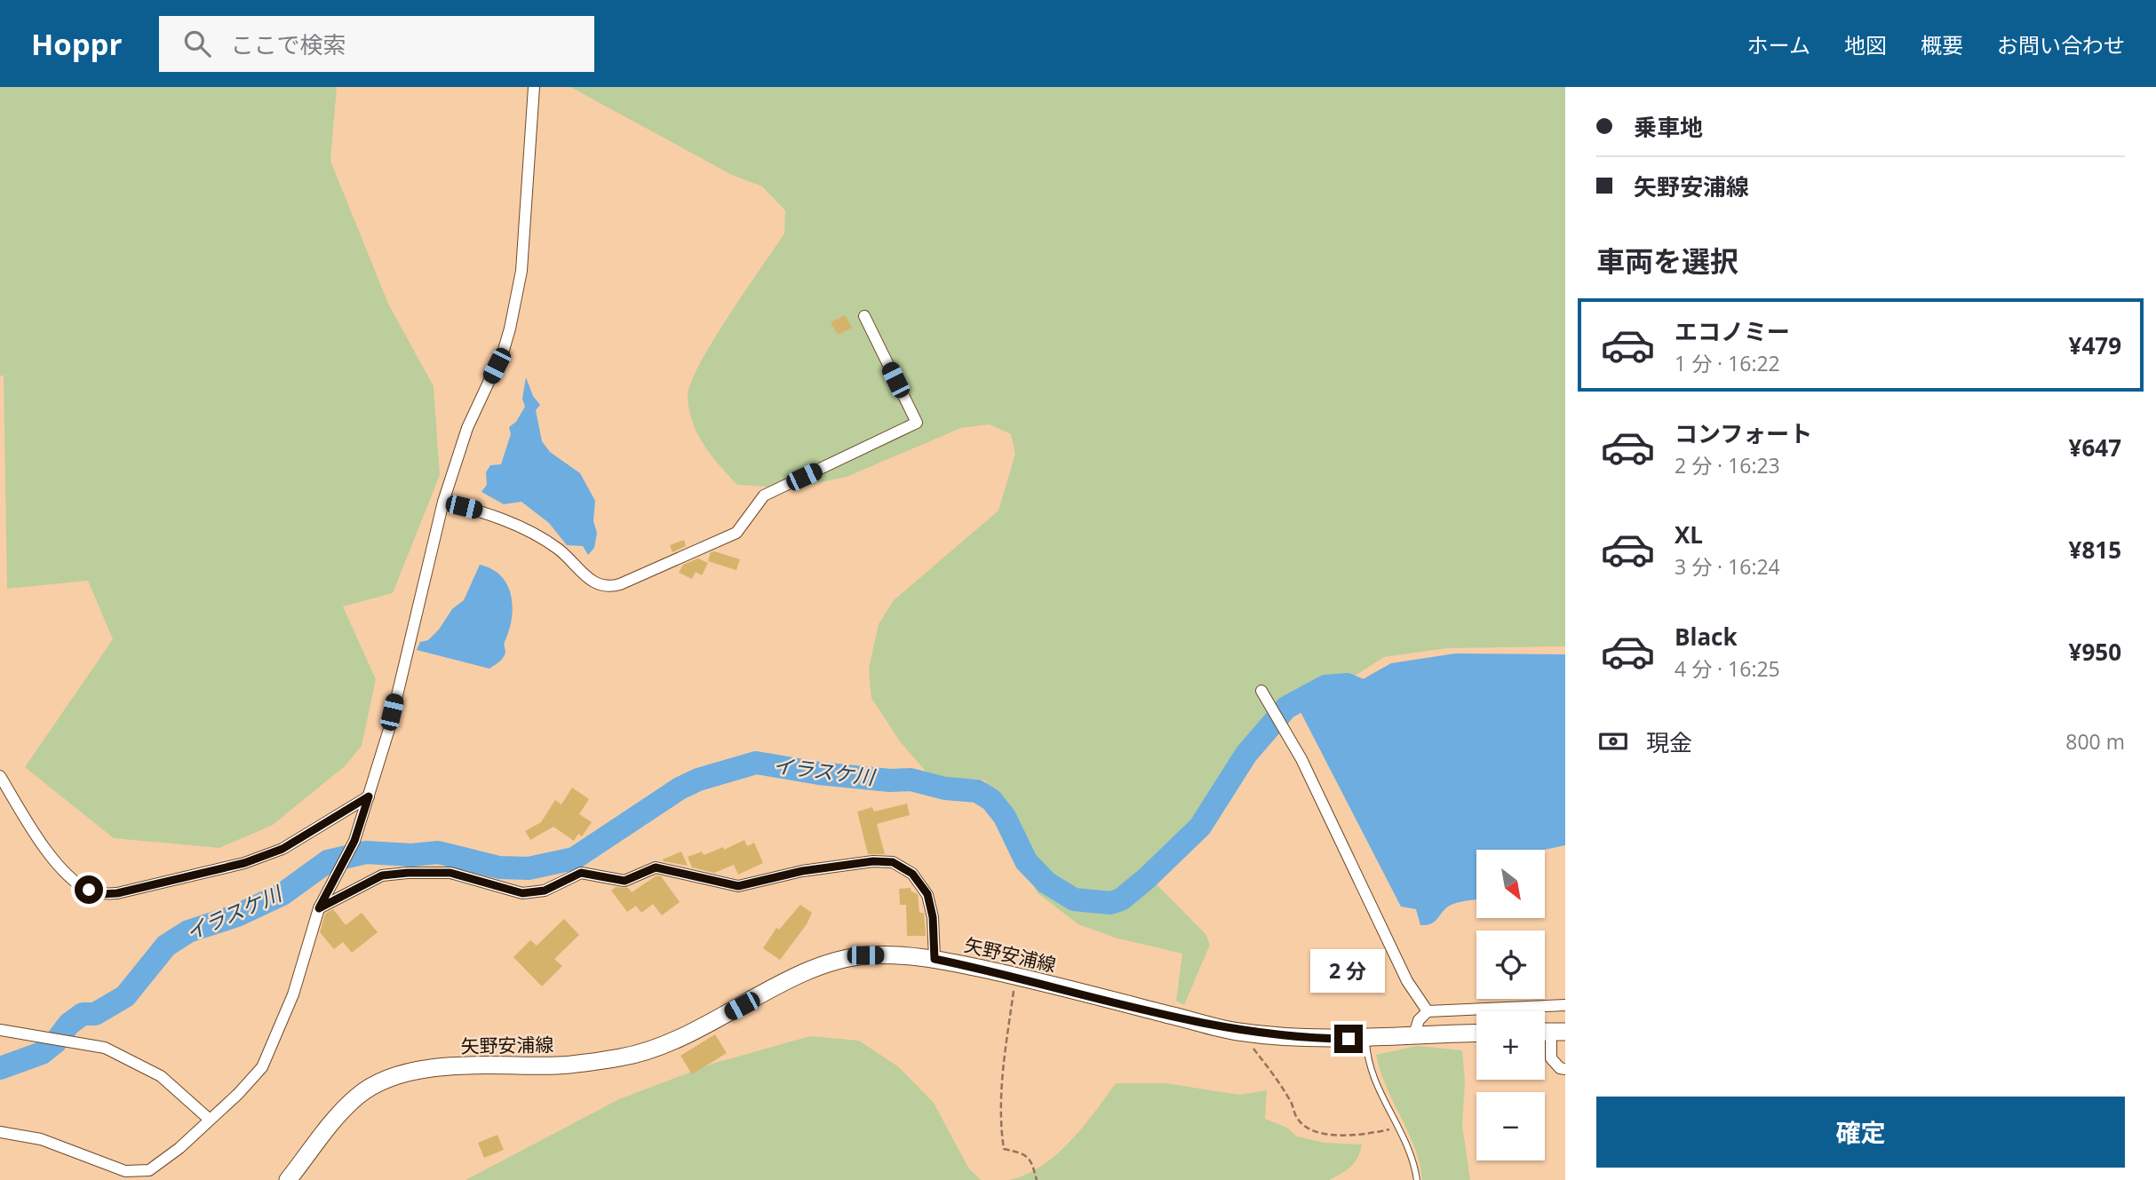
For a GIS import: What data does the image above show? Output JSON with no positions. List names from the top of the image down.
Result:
{
  "streets": {
    "main road": ["矢野安浦線"]
  },
  "water": ["イラスケ川"],
  "north": "bottom right",
  "page": {
    "header": "Hoppr",
    "search": "ここで検索",
    "nav": [
      "ホーム",
      "地図",
      "概要",
      "お問い合わせ"
    ],
    "banner": ["乗車地", "矢野安浦線"],
    "heading": "車両を選択",
    "list": [
      {
        "name": "エコノミー",
        "note": "1 分 · 16:22",
        "value": "¥479"
      },
      {
        "name": "コンフォート",
        "note": "2 分 · 16:23",
        "value": "¥647"
      },
      {
        "name": "XL",
        "note": "3 分 · 16:24",
        "value": "¥815"
      },
      {
        "name": "Black",
        "note": "4 分 · 16:25",
        "value": "¥950"
      }
    ],
    "pay": ["現金", "800 m"],
    "map_buttons": ["+", "−"],
    "bubble": "2 分",
    "buttons": "確定"
  }
}
